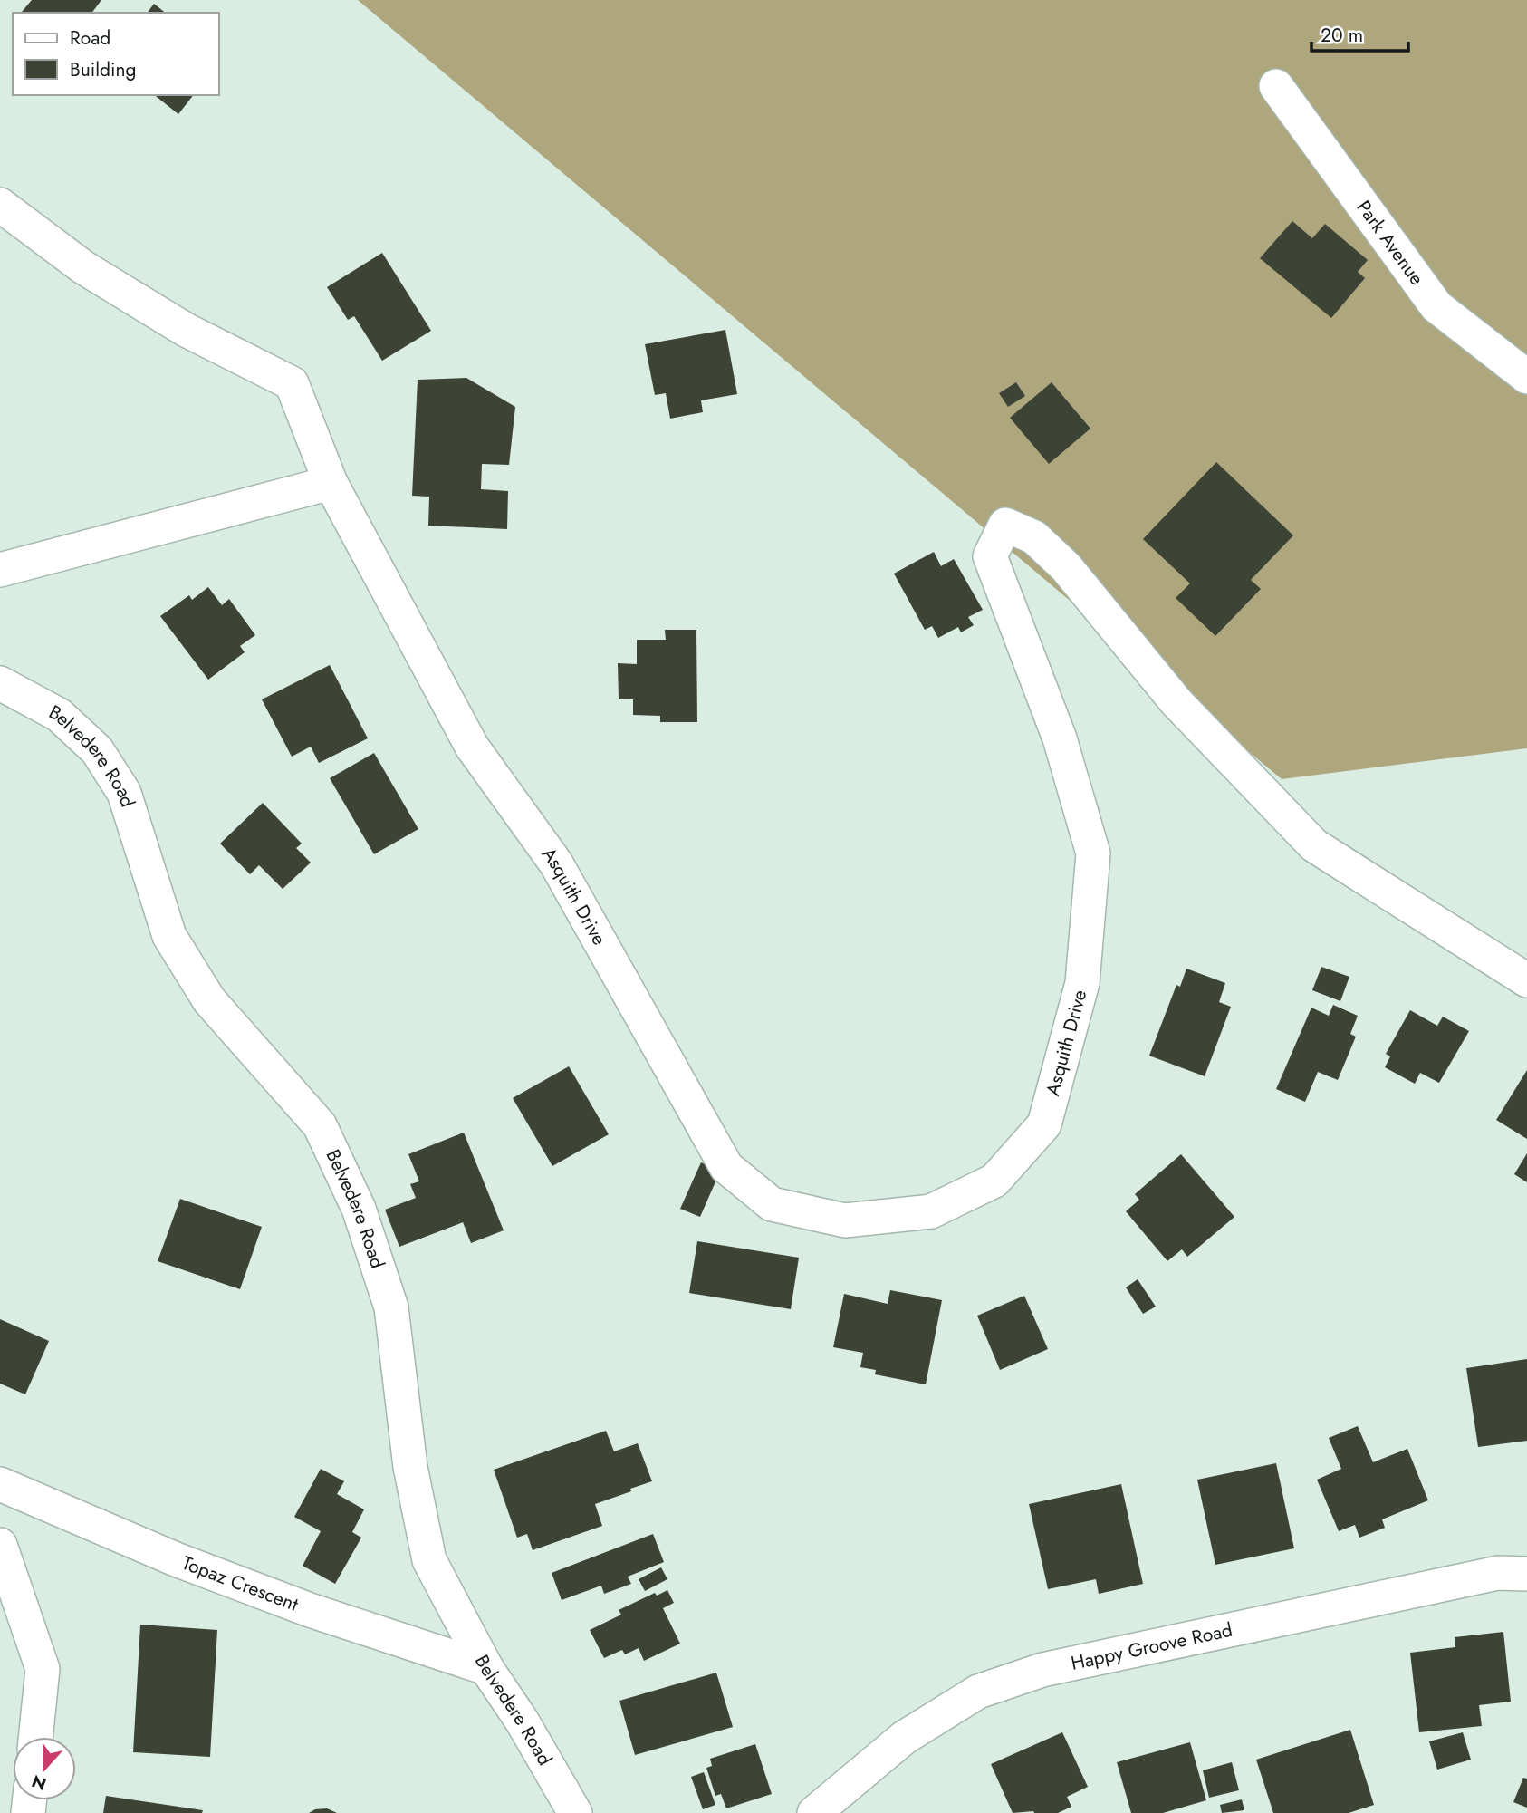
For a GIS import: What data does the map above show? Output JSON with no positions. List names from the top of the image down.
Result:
{
  "streets": {
    "street": [
      "Park Avenue",
      "Belvedere Road",
      "Asquith Drive",
      "Topaz Crescent",
      "Happy Groove Road"
    ]
  },
  "crossings": [
    ["Belvedere Road", "Topaz Crescent"]
  ],
  "legend": ["Road", "Building"],
  "scale_bar": "20 m",
  "north": "bottom"
}
